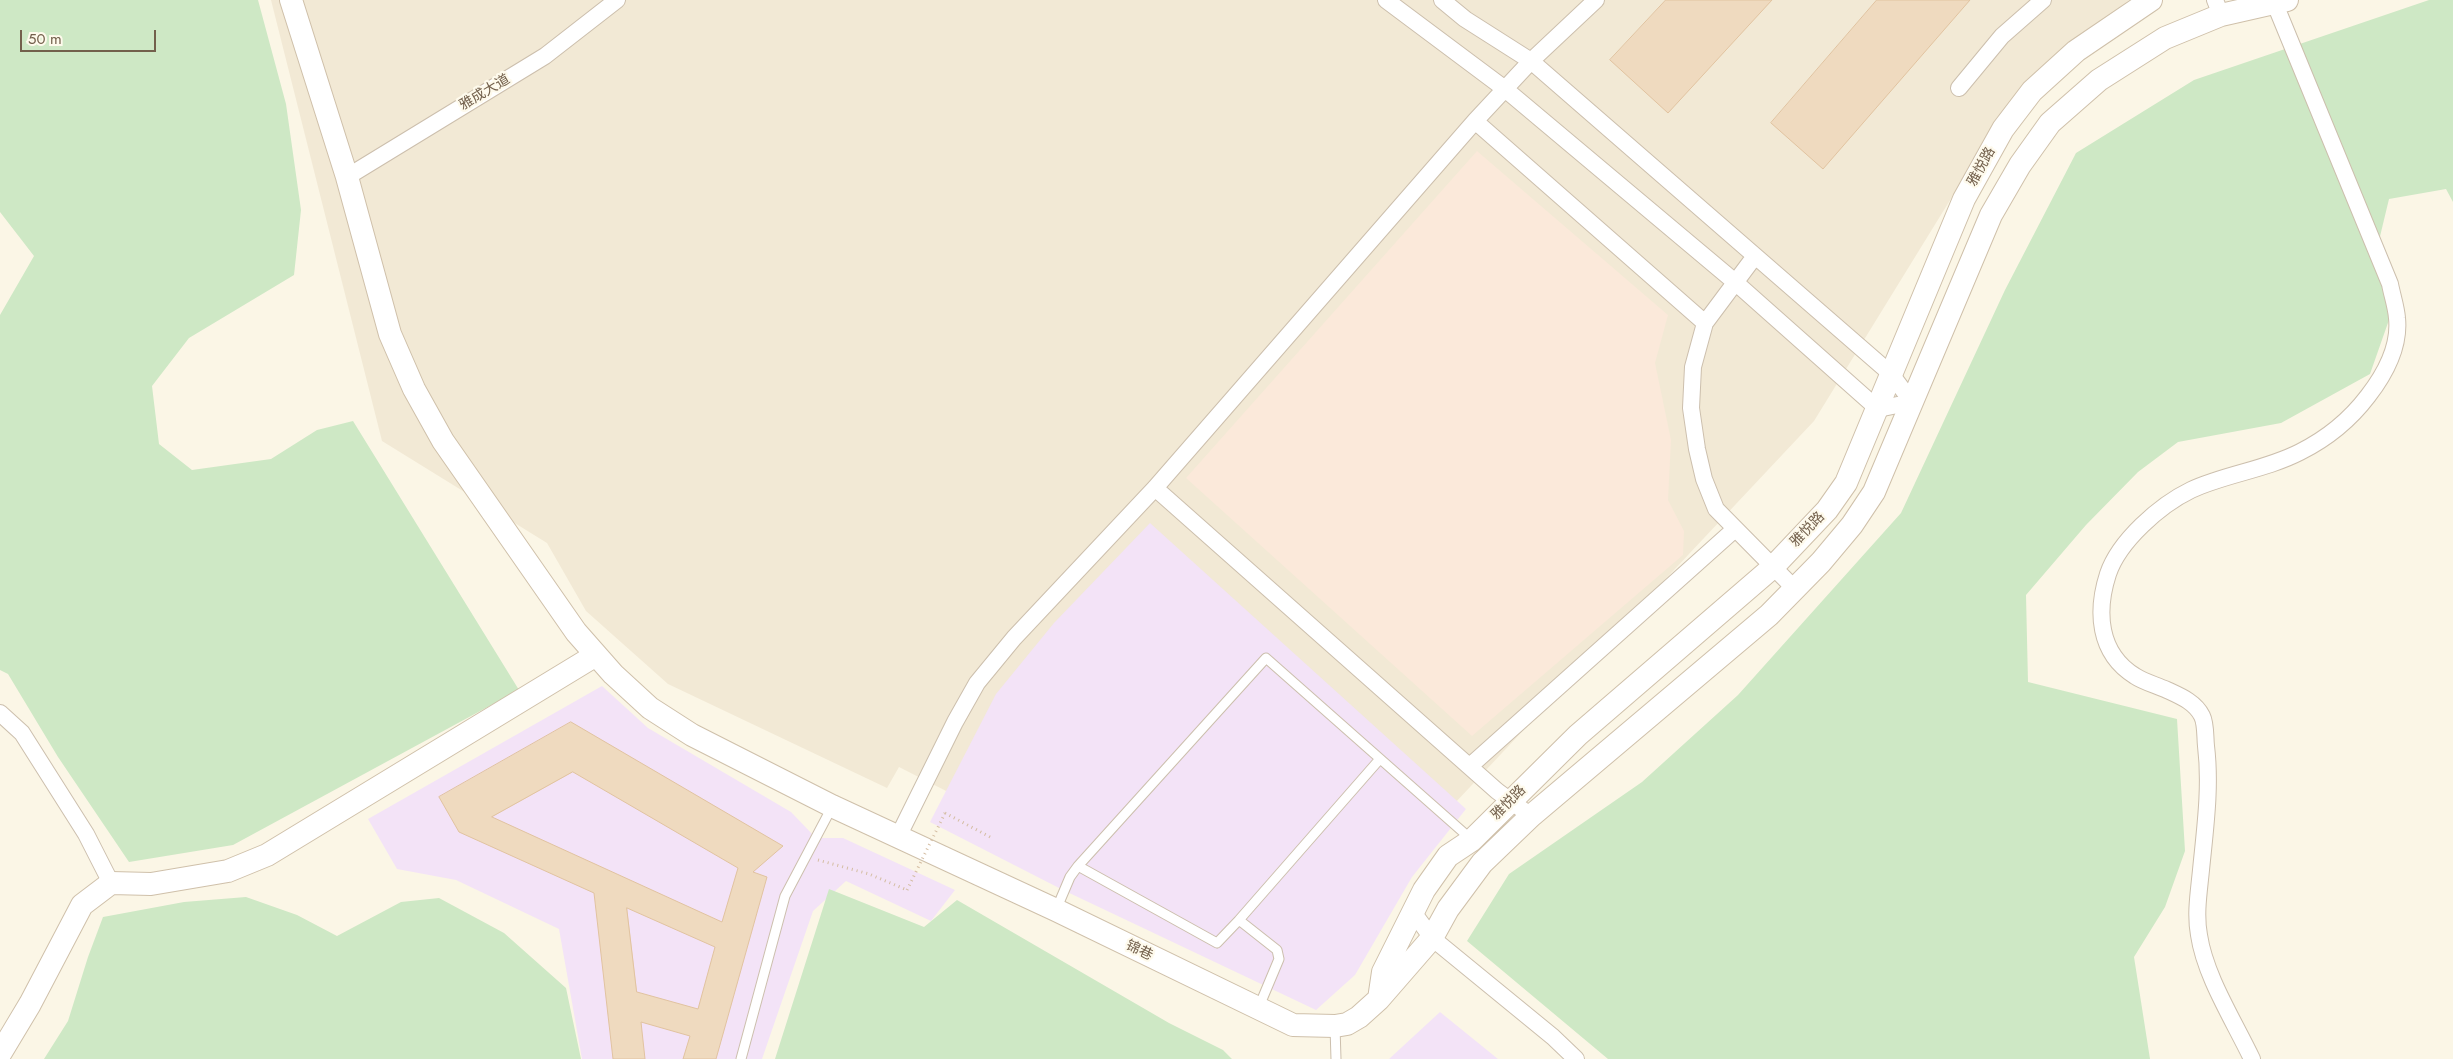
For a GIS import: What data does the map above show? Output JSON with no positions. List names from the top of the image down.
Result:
{
  "streets": {
    "street": ["雅成大道", "雅悦路", "锦巷"]
  },
  "crossings": [
    ["雅成大道", "锦巷"],
    ["雅悦路", "锦巷"]
  ],
  "scale_bar": "50 m"
}
